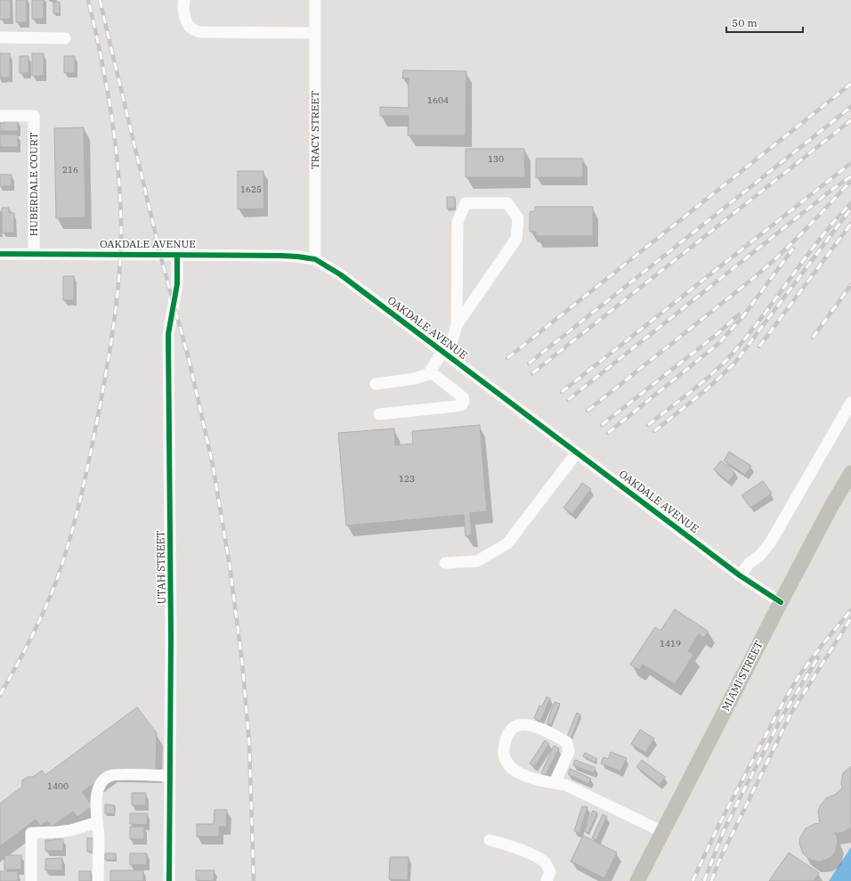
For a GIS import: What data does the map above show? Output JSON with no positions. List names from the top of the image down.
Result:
{
  "streets": {
    "main road": ["MIAMI STREET"],
    "street": [
      "TRACY STREET",
      "HUBERDALE COURT",
      "OAKDALE AVENUE",
      "UTAH STREET"
    ]
  },
  "crossings": [
    ["TRACY STREET", "OAKDALE AVENUE"],
    ["HUBERDALE COURT", "OAKDALE AVENUE"],
    ["OAKDALE AVENUE", "UTAH STREET"],
    ["OAKDALE AVENUE", "MIAMI STREET"]
  ],
  "house_numbers": [
    "1604",
    "130",
    "216",
    "1625",
    "123",
    "1419",
    "1400"
  ],
  "scale_bar": "50 m"
}
